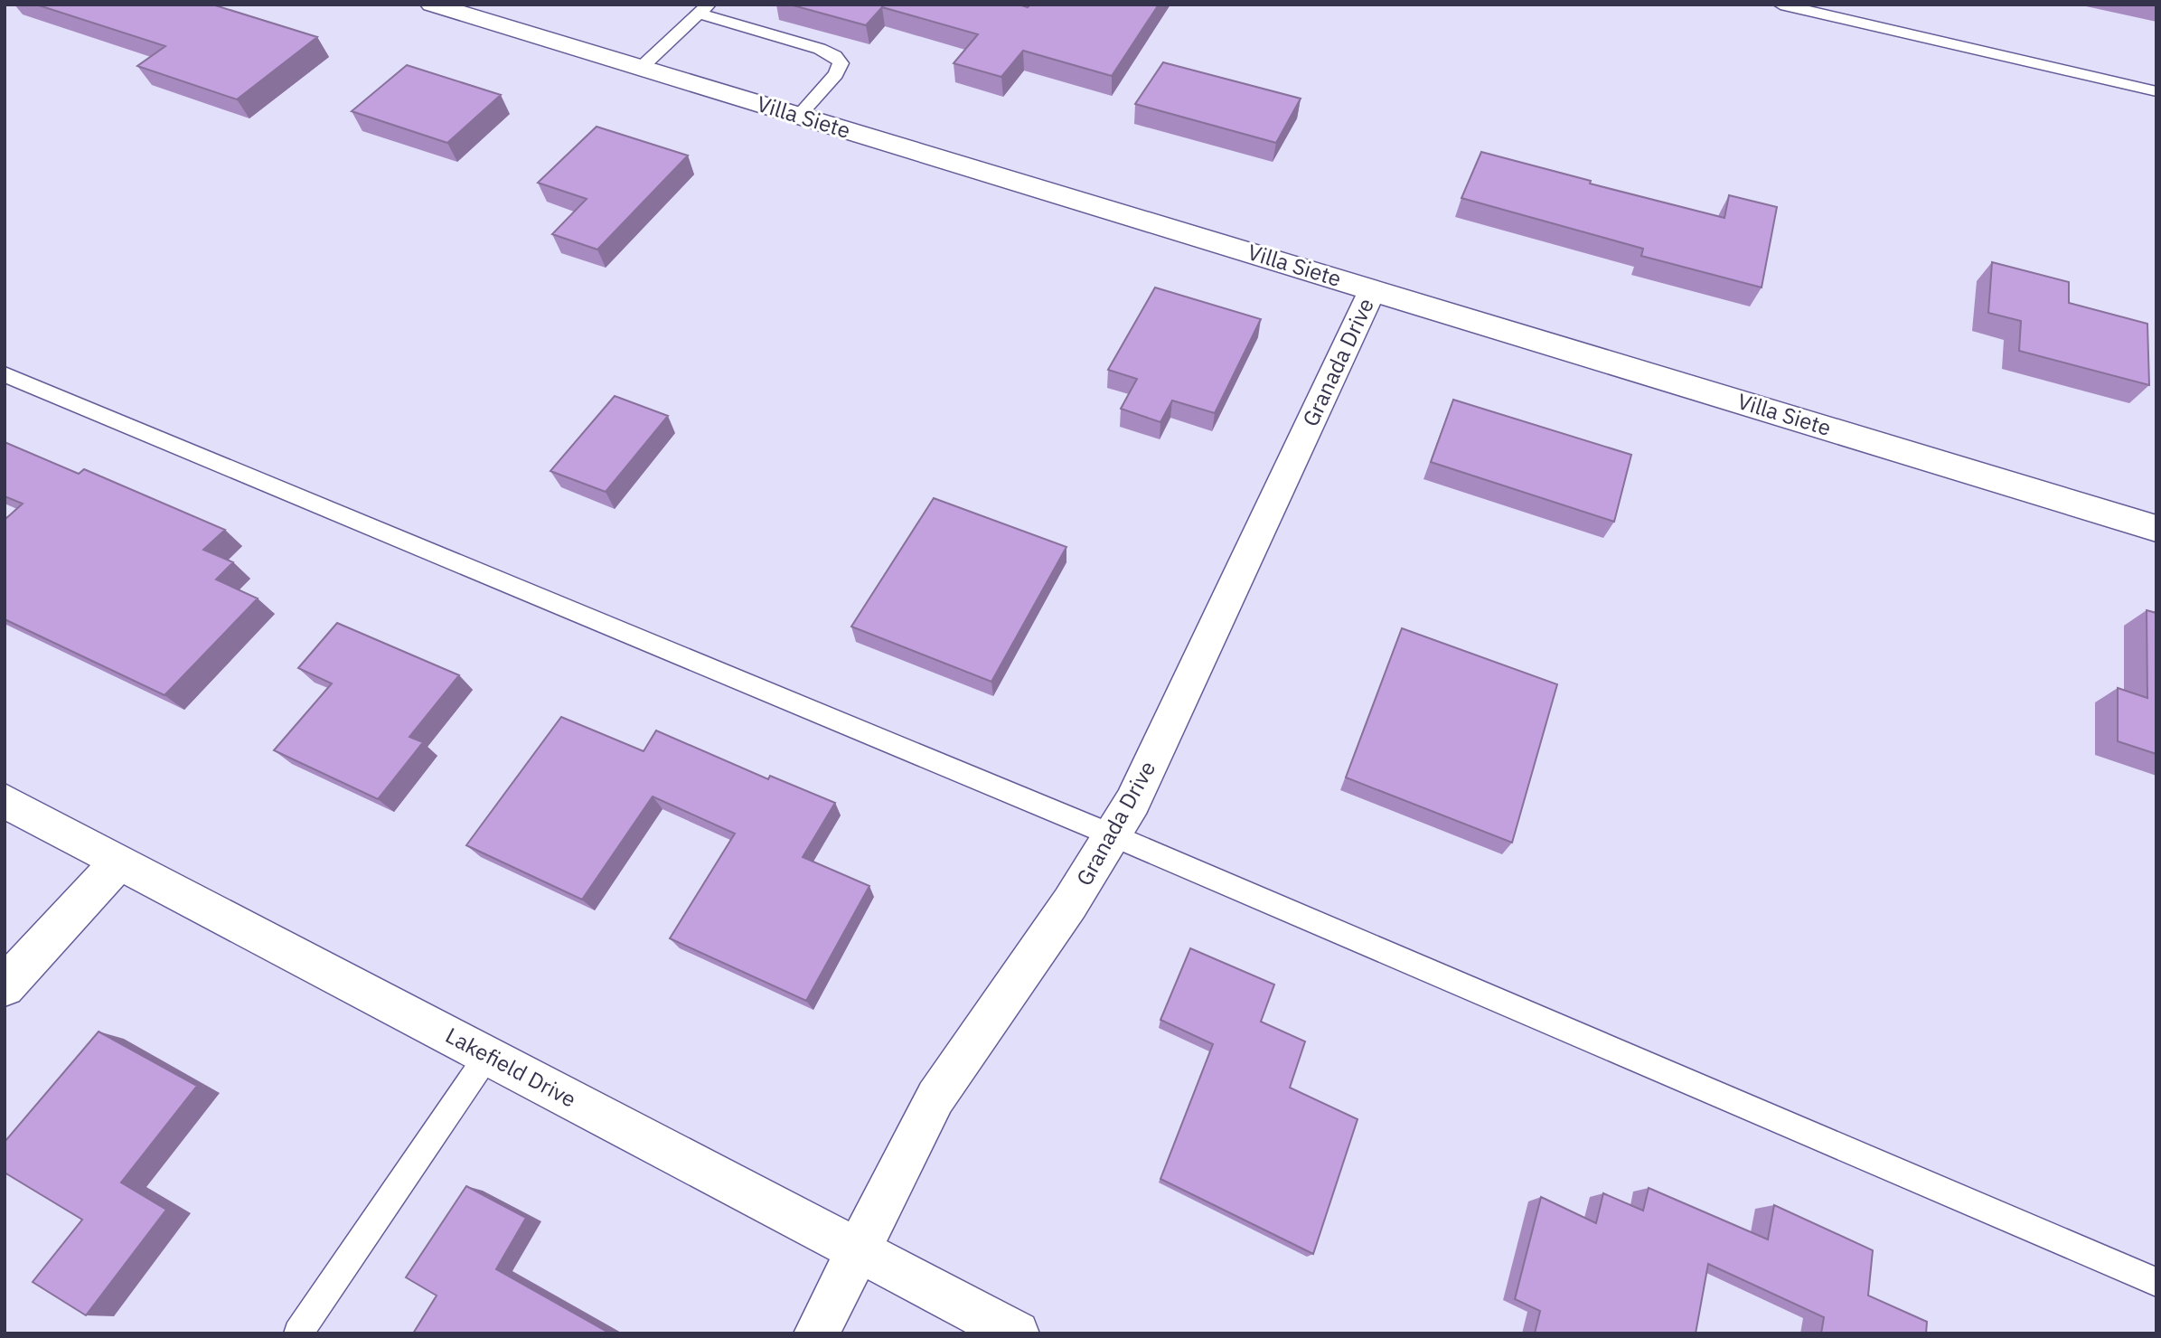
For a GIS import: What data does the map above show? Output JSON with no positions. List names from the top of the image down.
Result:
{
  "streets": {
    "street": ["Villa Siete", "Granada Drive", "Lakefield Drive"]
  },
  "crossings": [
    ["Villa Siete", "Granada Drive"],
    ["Granada Drive", "Lakefield Drive"]
  ]
}
